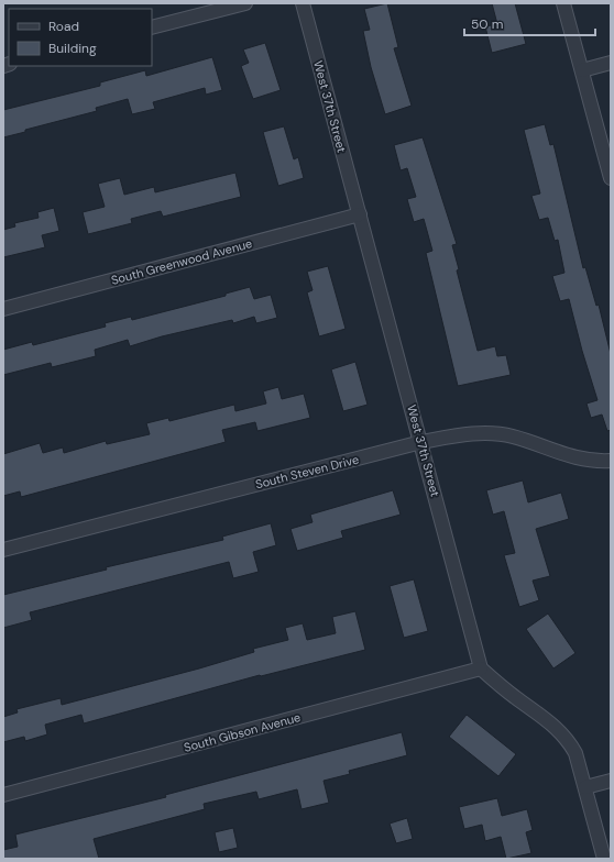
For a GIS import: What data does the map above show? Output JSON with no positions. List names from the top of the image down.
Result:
{
  "streets": {
    "street": [
      "West 37th Street",
      "South Greenwood Avenue",
      "South Steven Drive",
      "South Gibson Avenue"
    ]
  },
  "crossings": [
    ["West 37th Street", "South Greenwood Avenue"],
    ["West 37th Street", "South Steven Drive"],
    ["West 37th Street", "South Gibson Avenue"]
  ],
  "legend": ["Road", "Building"],
  "scale_bar": "50 m"
}
